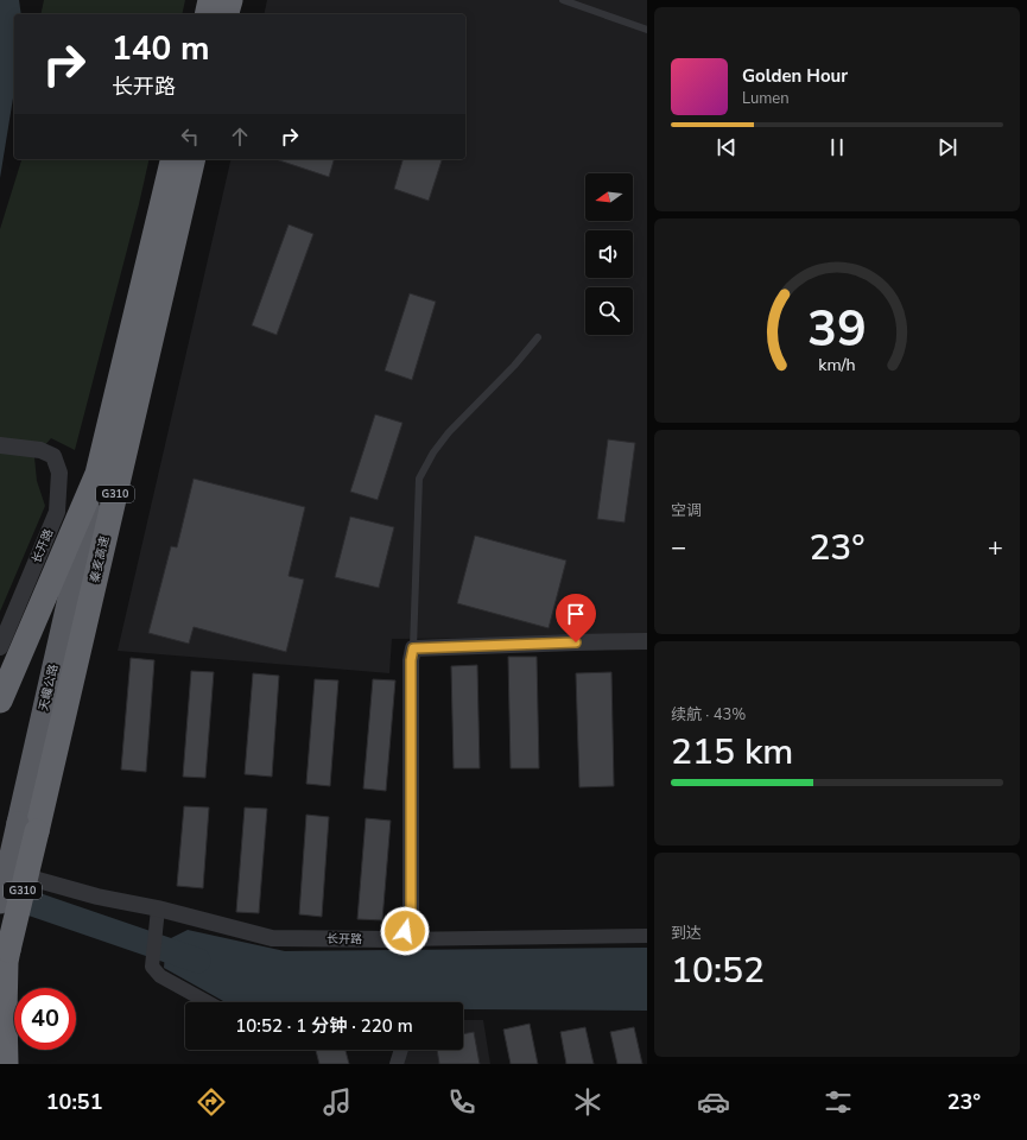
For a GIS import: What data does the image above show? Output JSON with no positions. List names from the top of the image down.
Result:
{
  "streets": {
    "highway": ["G310", "秦麦高速", "天巉公路"],
    "street": ["长开路"]
  },
  "crossings": [
    ["G310", "天巉公路"]
  ],
  "north": "left",
  "page": {
    "turn": ["140 m", "长开路"],
    "song": ["Golden Hour", "Lumen"],
    "tile": [
      "空调",
      ["续航 · 43%", "215 km"],
      ["到达", "10:52"]
    ],
    "heat": ["−", "23°", "+"],
    "limit": "40",
    "trip": "10:52 · 1 分钟 · 220 m",
    "tabs": ["10:51", "23°"],
    "gauge": ["39", "km/h"]
  }
}
